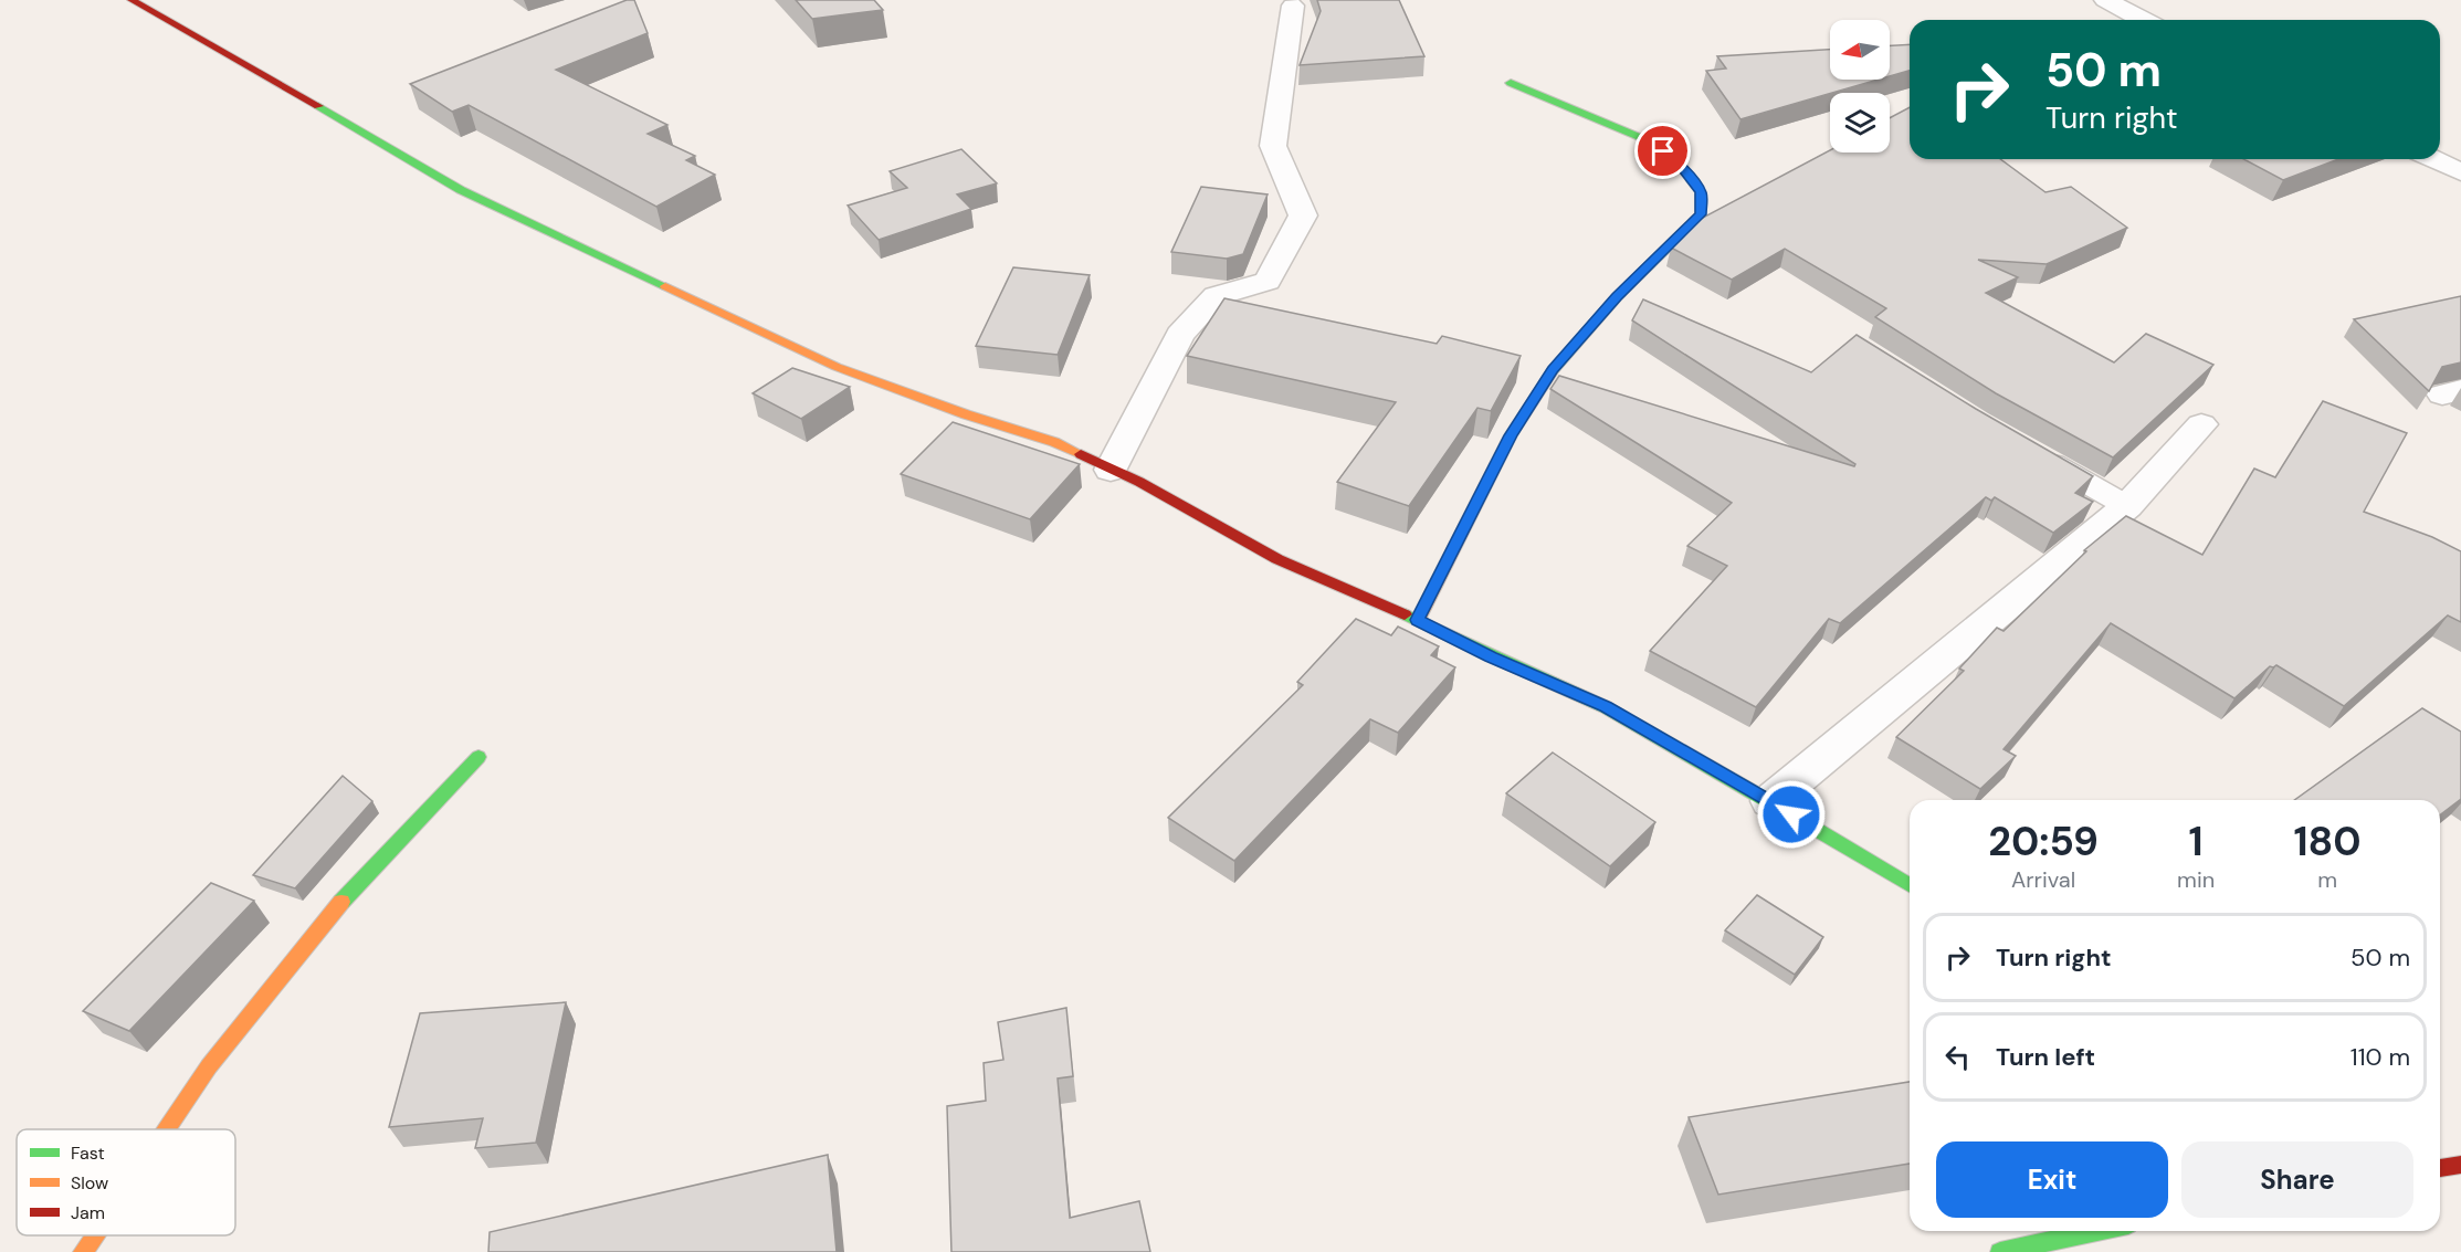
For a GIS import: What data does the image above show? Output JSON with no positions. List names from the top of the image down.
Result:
{
  "legend": ["Fast", "Slow", "Jam"],
  "north": "left",
  "page": {
    "turn": ["50 m", "Turn right"],
    "eta": [
      "20:59",
      "Arrival",
      "1",
      "min",
      "180",
      "m"
    ],
    "list": [
      {
        "name": "Turn right",
        "value": "50 m"
      },
      {
        "name": "Turn left",
        "value": "110 m"
      }
    ],
    "buttons": ["Exit", "Share"]
  }
}
